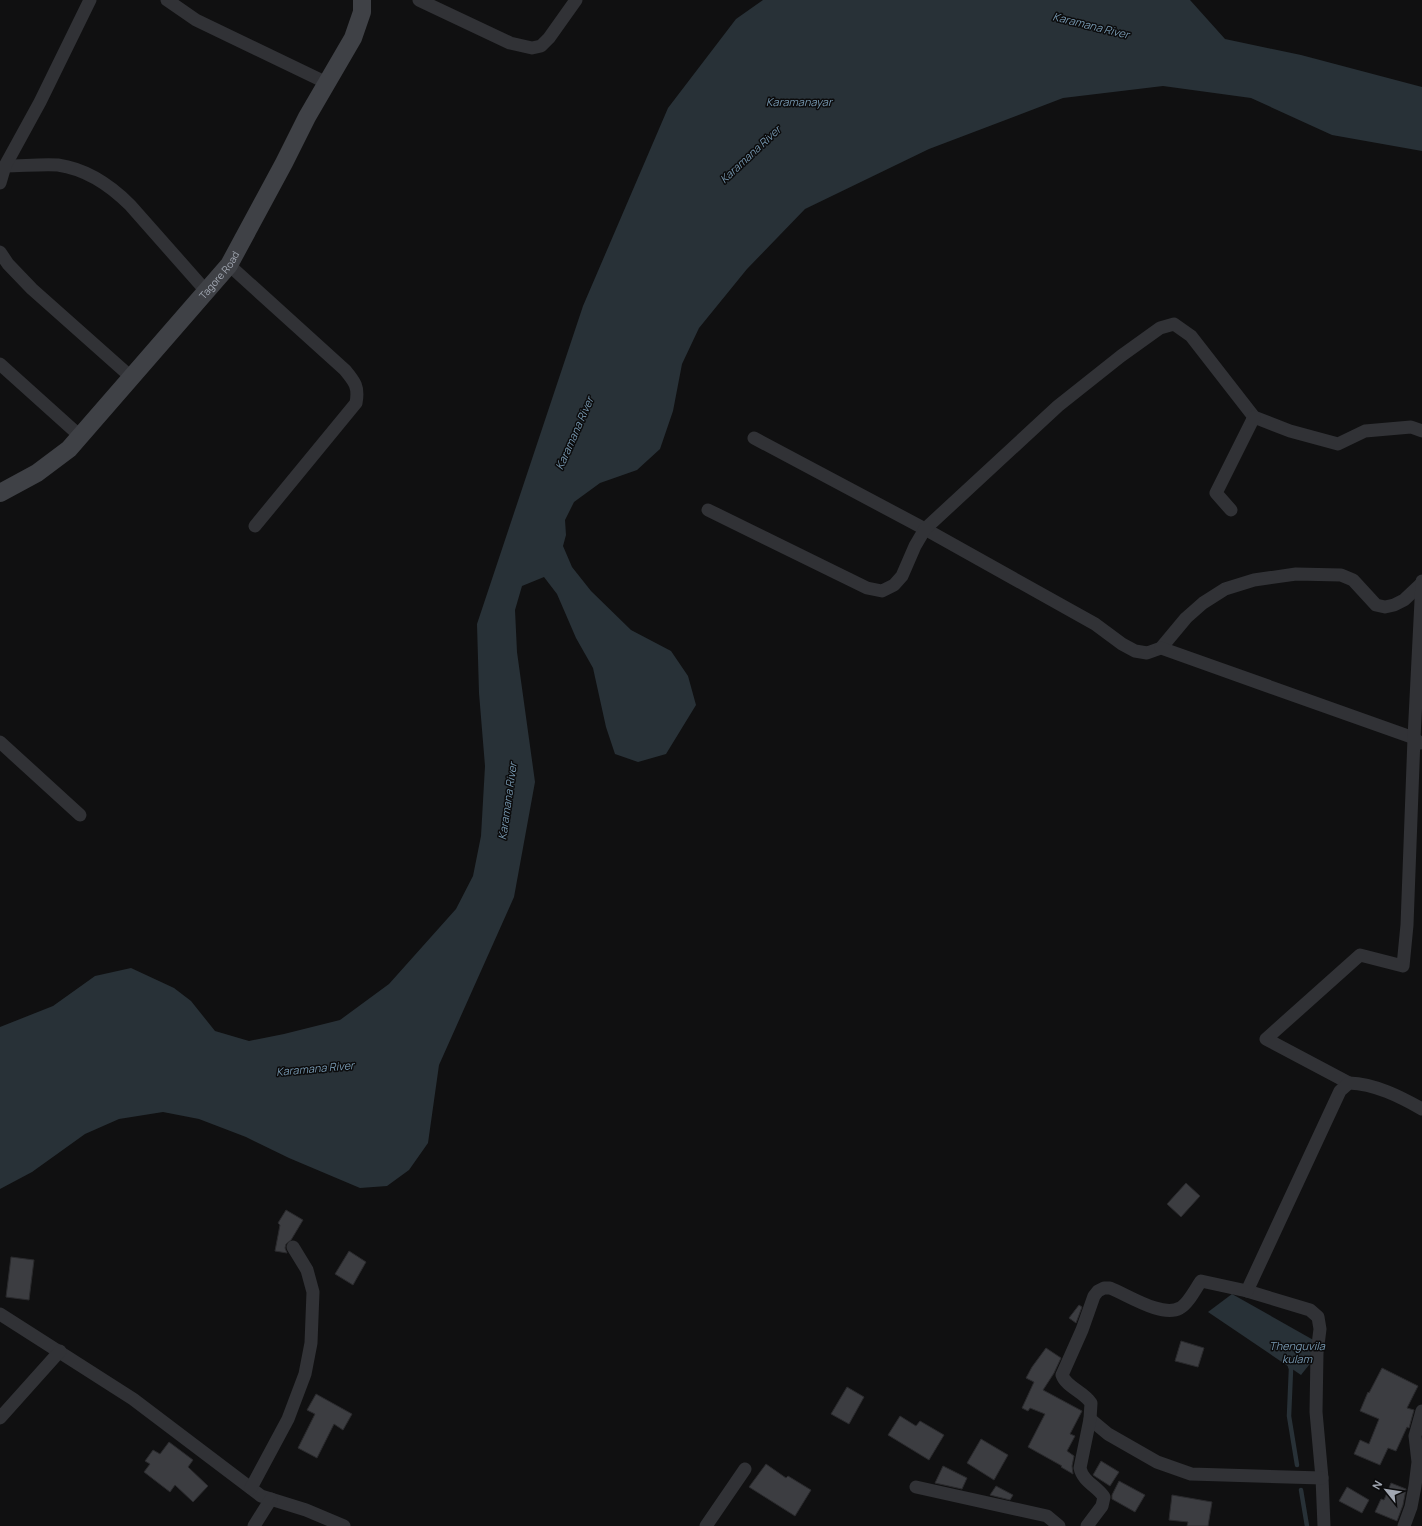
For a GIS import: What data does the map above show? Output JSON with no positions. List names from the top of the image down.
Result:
{
  "streets": {
    "street": ["Tagore Road"]
  },
  "water": ["Karamana River", "Karamanayar", "Thenguvila kulam"],
  "north": "top left"
}
